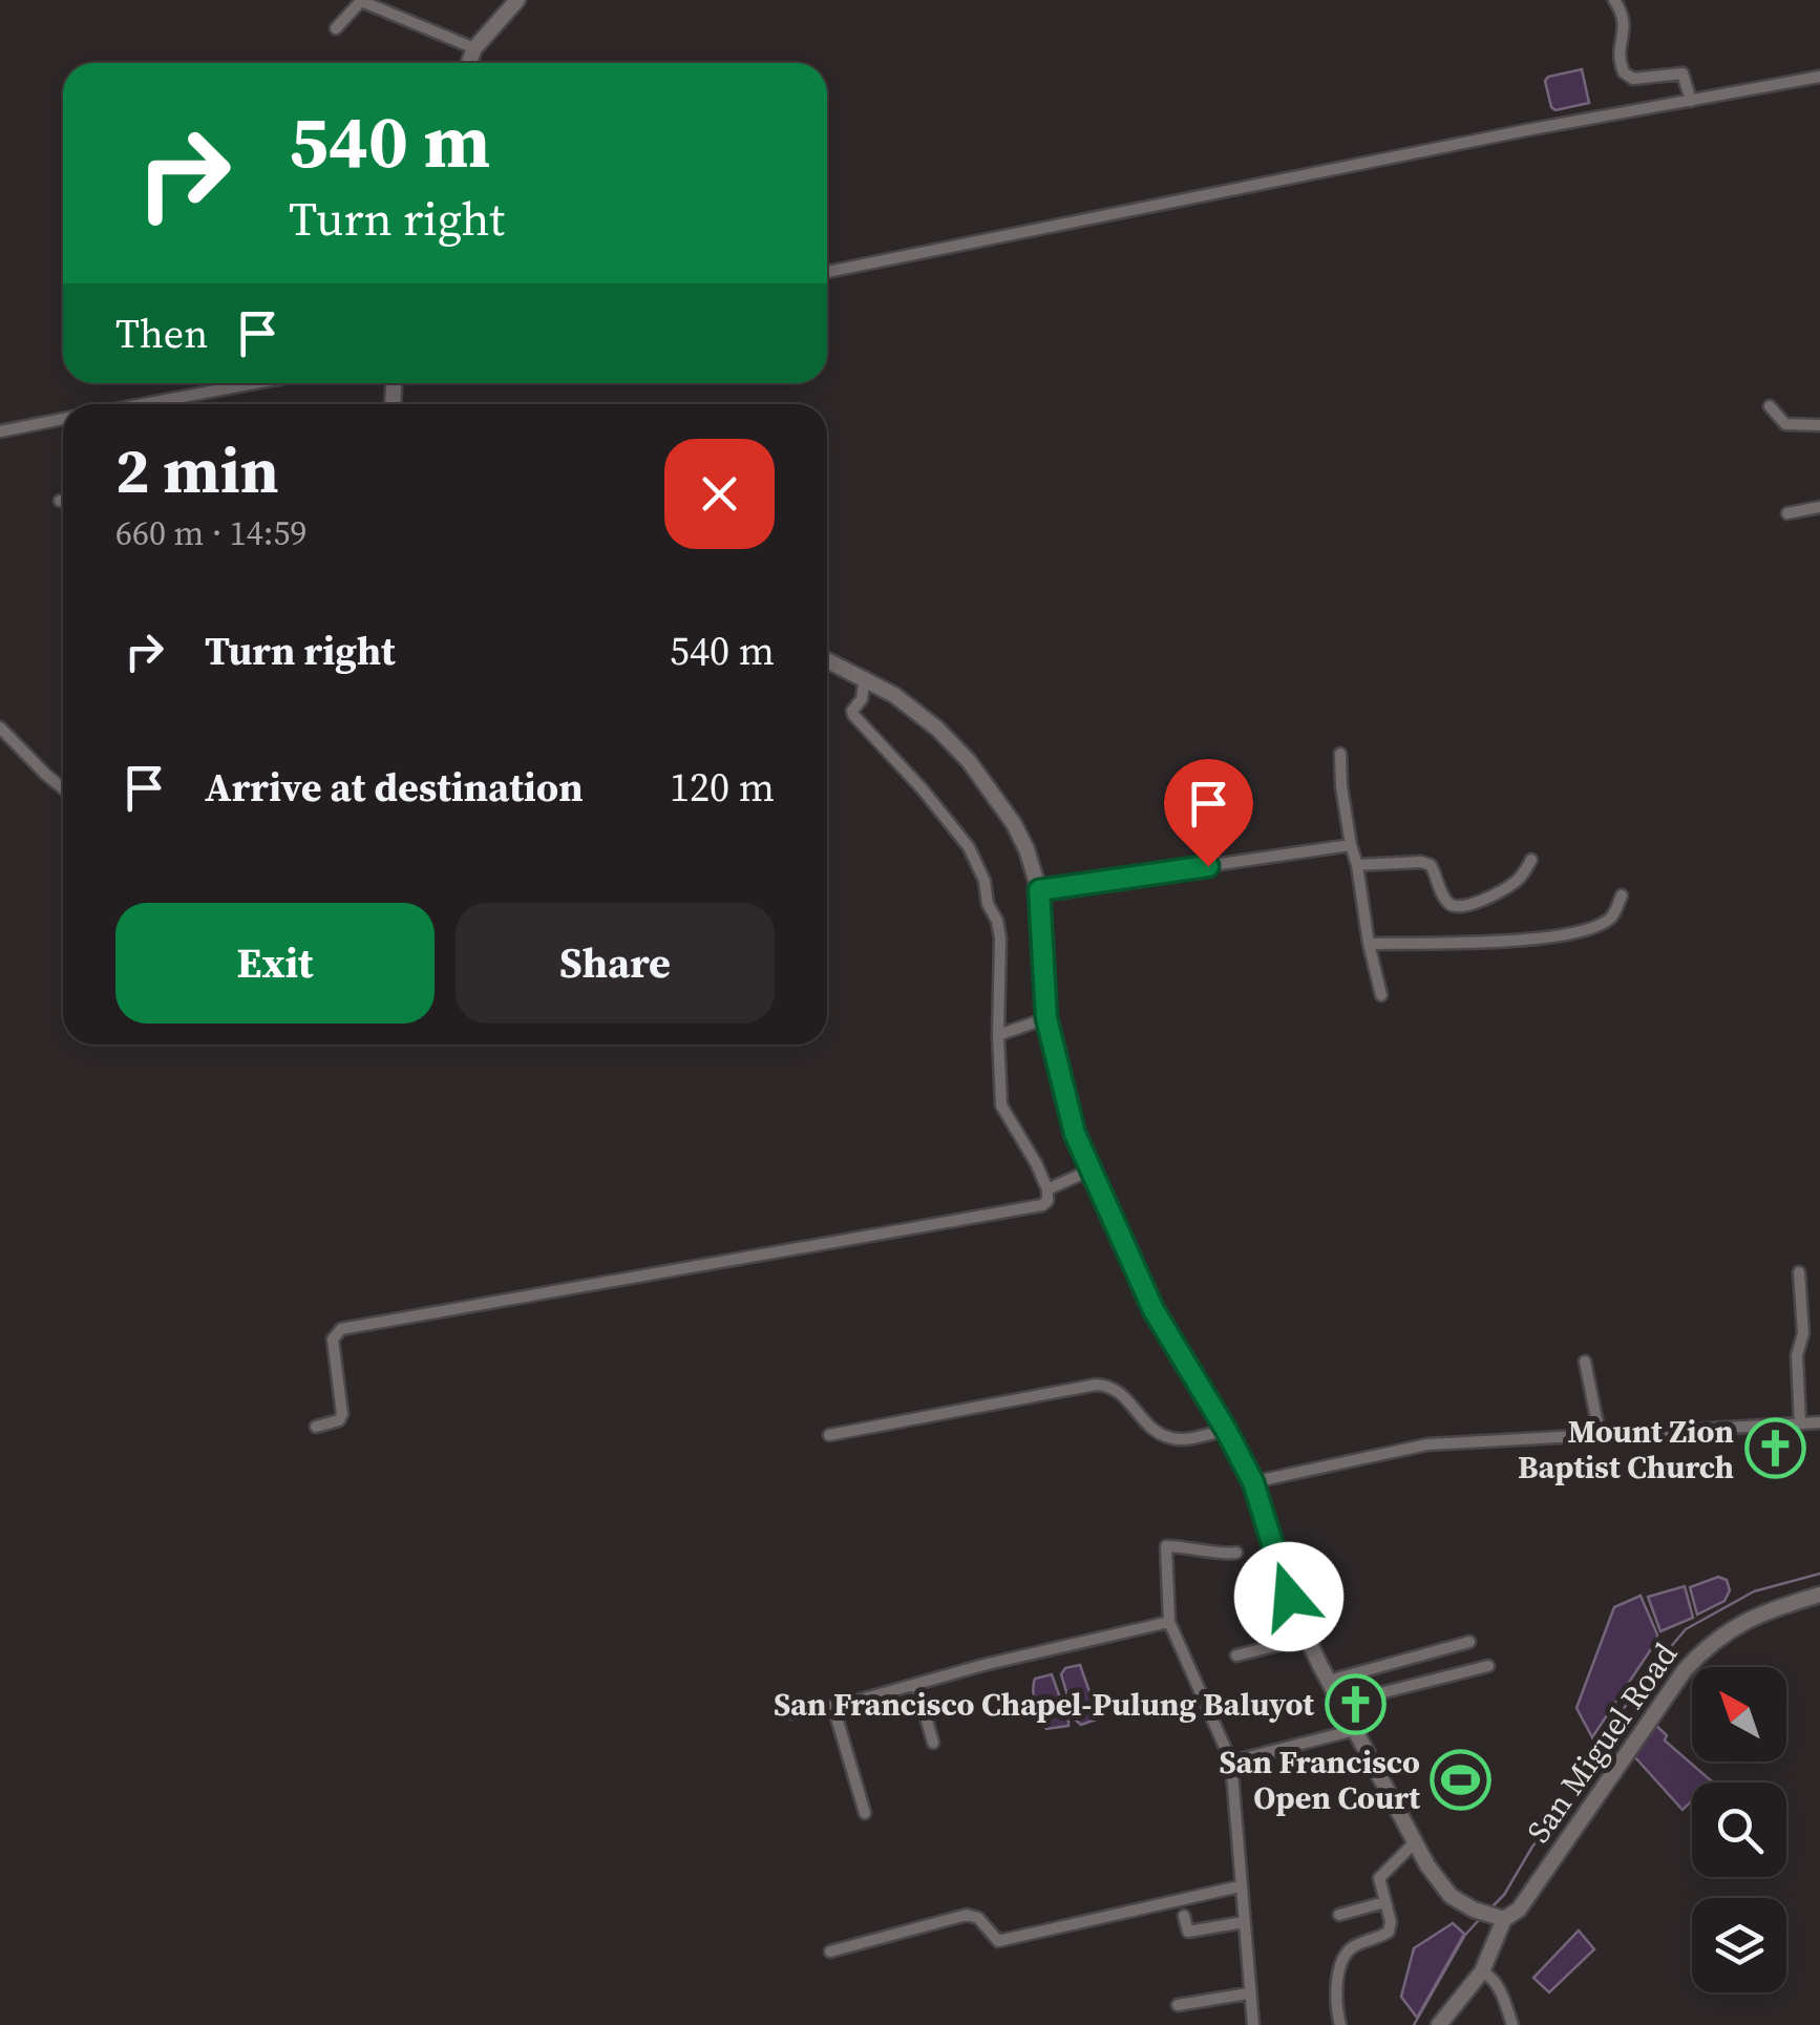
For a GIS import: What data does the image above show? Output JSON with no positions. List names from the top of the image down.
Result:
{
  "streets": {
    "street": ["San Miguel Road"]
  },
  "places": {
    "church": ["Mount Zion Baptist Church", "San Francisco Chapel-Pulung Baluyot"],
    "sports": ["San Francisco Open Court"]
  },
  "north": "top left",
  "page": {
    "turn": ["540 m", "Turn right"],
    "then": "Then",
    "heading": ["2 min", "660 m · 14:59"],
    "list": [
      {
        "name": "Turn right",
        "value": "540 m"
      },
      {
        "name": "Arrive at destination",
        "value": "120 m"
      }
    ],
    "buttons": ["Exit", "Share"]
  }
}
